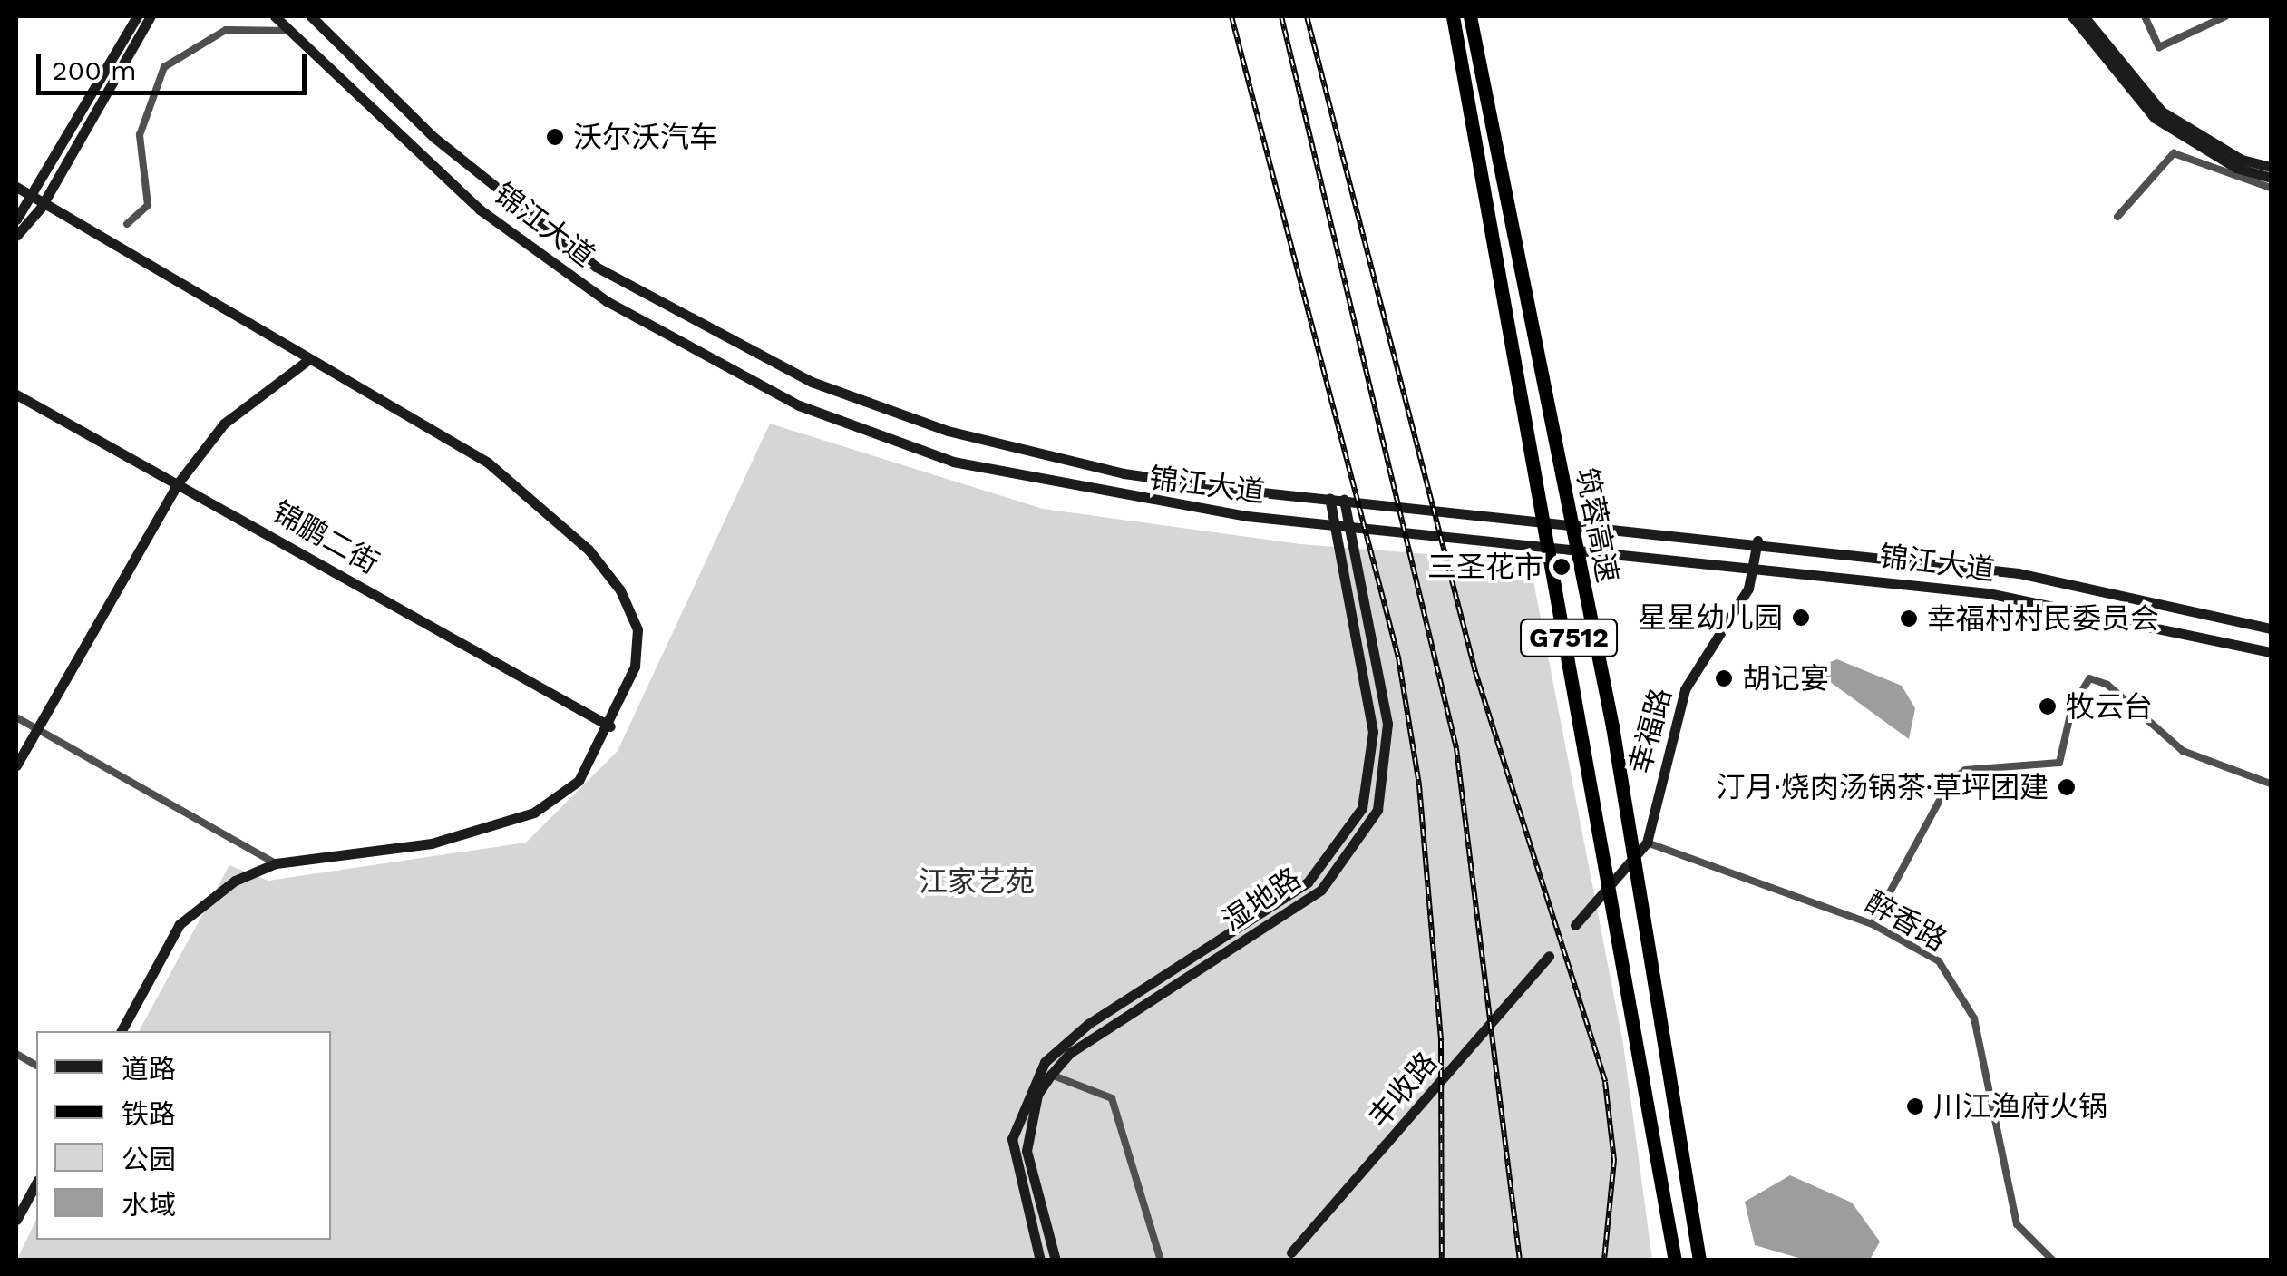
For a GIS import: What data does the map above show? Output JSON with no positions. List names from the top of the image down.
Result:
{
  "streets": {
    "highway": ["筑蓉高速", "G7512"],
    "street": [
      "锦江大道",
      "锦鹏二街",
      "幸福路",
      "湿地路",
      "醉香路",
      "丰收路"
    ]
  },
  "crossings": [
    ["锦江大道", "幸福路"],
    ["锦江大道", "湿地路"],
    ["幸福路", "醉香路"]
  ],
  "parks": ["江家艺苑"],
  "places": [
    "沃尔沃汽车",
    "三圣花市",
    "星星幼儿园",
    "幸福村村民委员会",
    "胡记宴",
    "牧云台",
    "汀月·烧肉汤锅茶·草坪团建",
    "川江渔府火锅"
  ],
  "legend": [
    "道路",
    "铁路",
    "公园",
    "水域"
  ],
  "scale_bar": "200 m"
}
